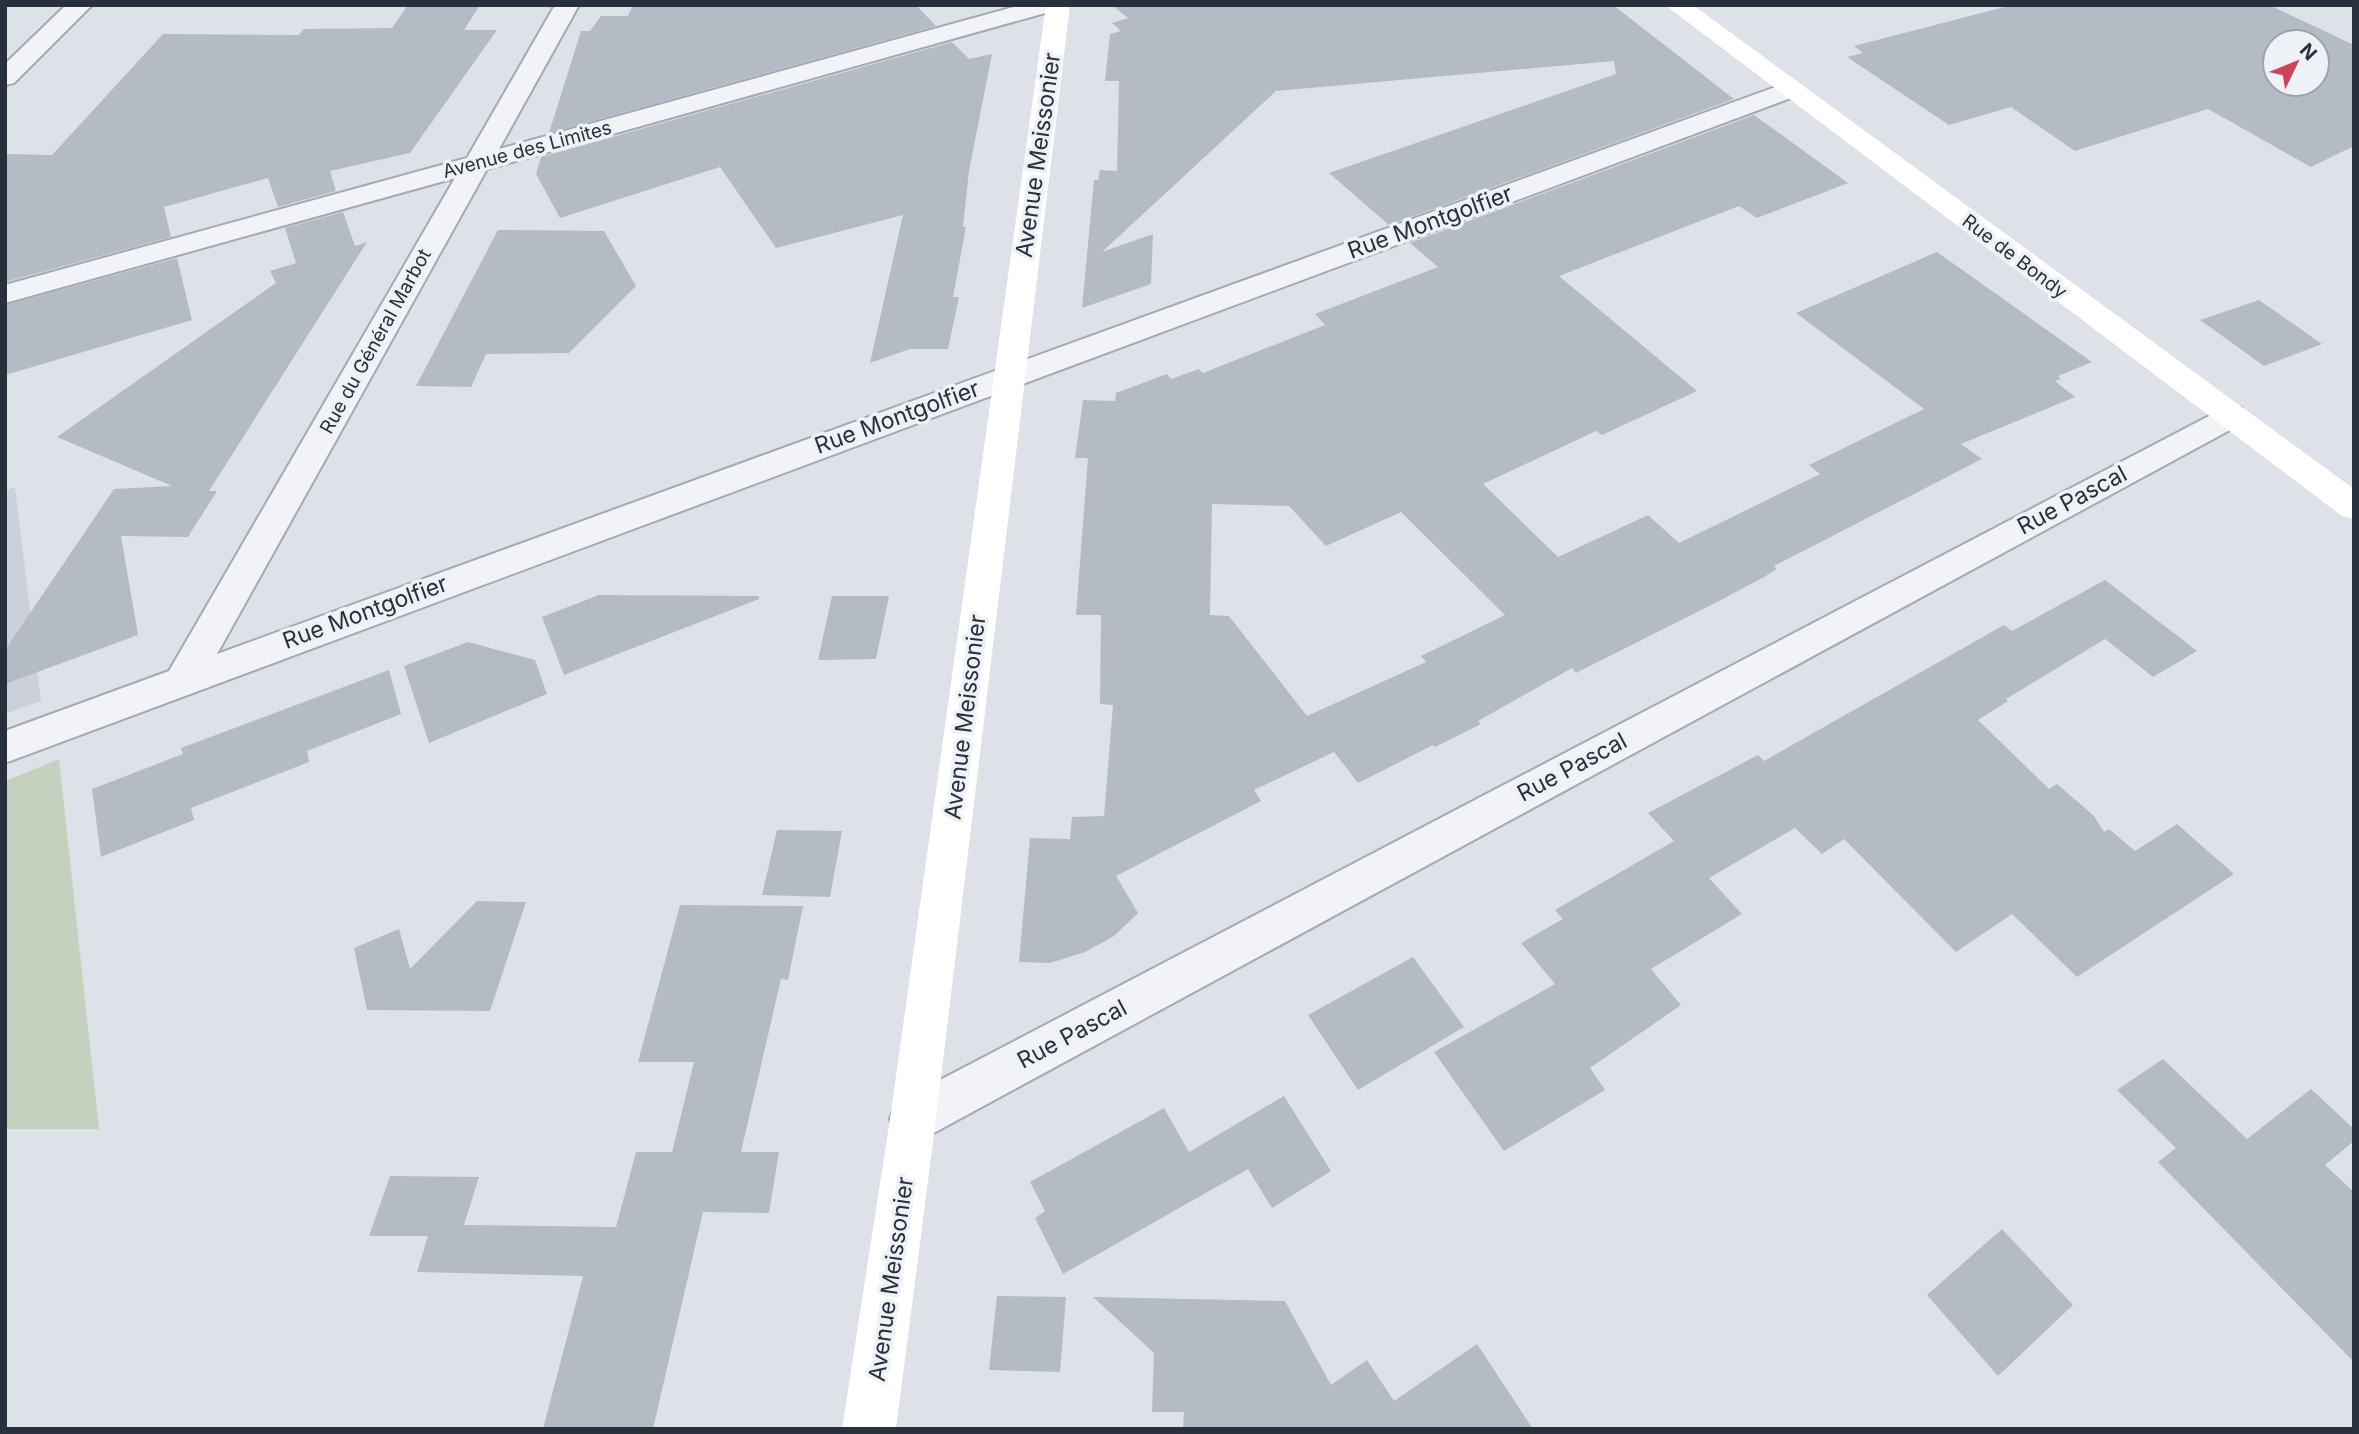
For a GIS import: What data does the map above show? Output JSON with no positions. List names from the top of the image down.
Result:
{
  "streets": {
    "street": [
      "Avenue des Limites",
      "Avenue Meissonier",
      "Rue Montgolfier",
      "Rue de Bondy",
      "Rue du Général Marbot",
      "Rue Pascal"
    ]
  },
  "crossings": [
    ["Avenue des Limites", "Rue du Général Marbot"],
    ["Avenue Meissonier", "Rue Montgolfier"],
    ["Avenue Meissonier", "Rue Pascal"],
    ["Rue Montgolfier", "Rue de Bondy"],
    ["Rue Montgolfier", "Rue du Général Marbot"],
    ["Rue de Bondy", "Rue Pascal"]
  ],
  "north": "top right"
}
